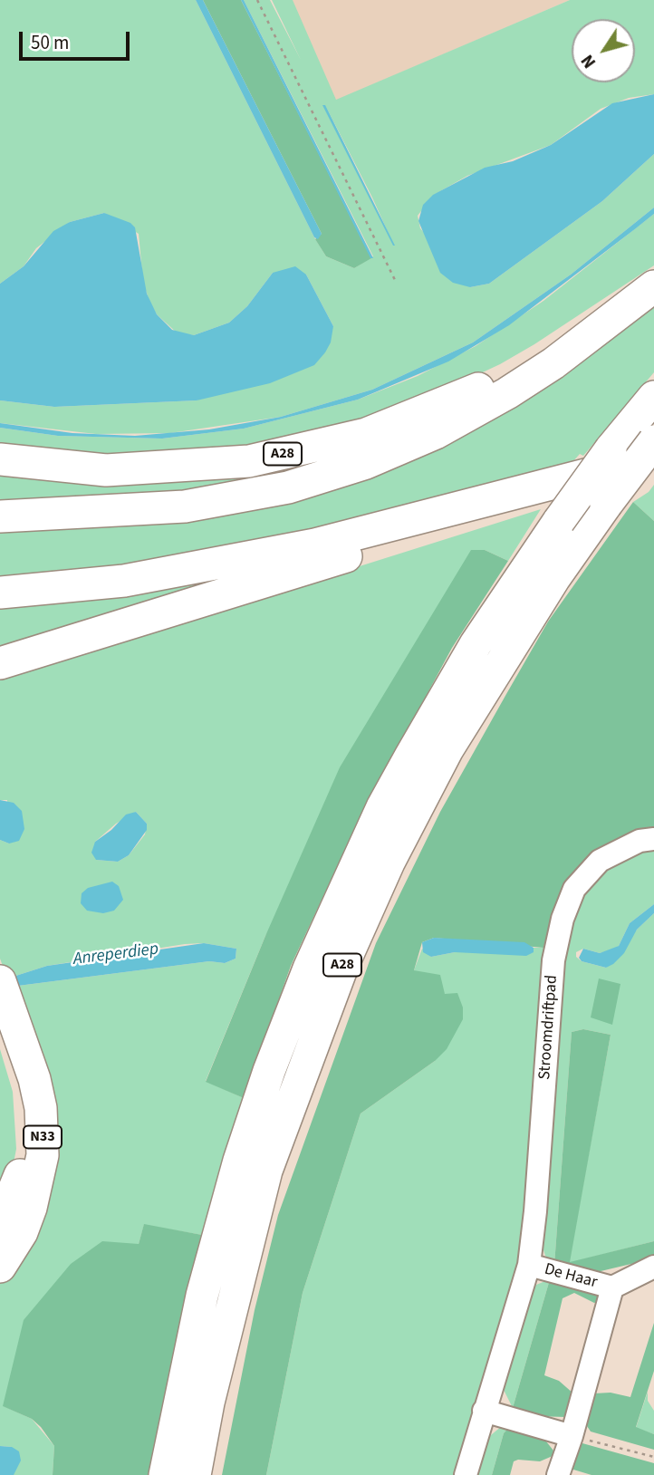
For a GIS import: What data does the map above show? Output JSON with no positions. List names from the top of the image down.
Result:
{
  "streets": {
    "highway": ["A28", "N33"],
    "street": ["Stroomdriftpad", "De Haar"]
  },
  "crossings": [
    ["Stroomdriftpad", "De Haar"]
  ],
  "water": ["Anreperdiep"],
  "scale_bar": "50 m",
  "north": "bottom left"
}
